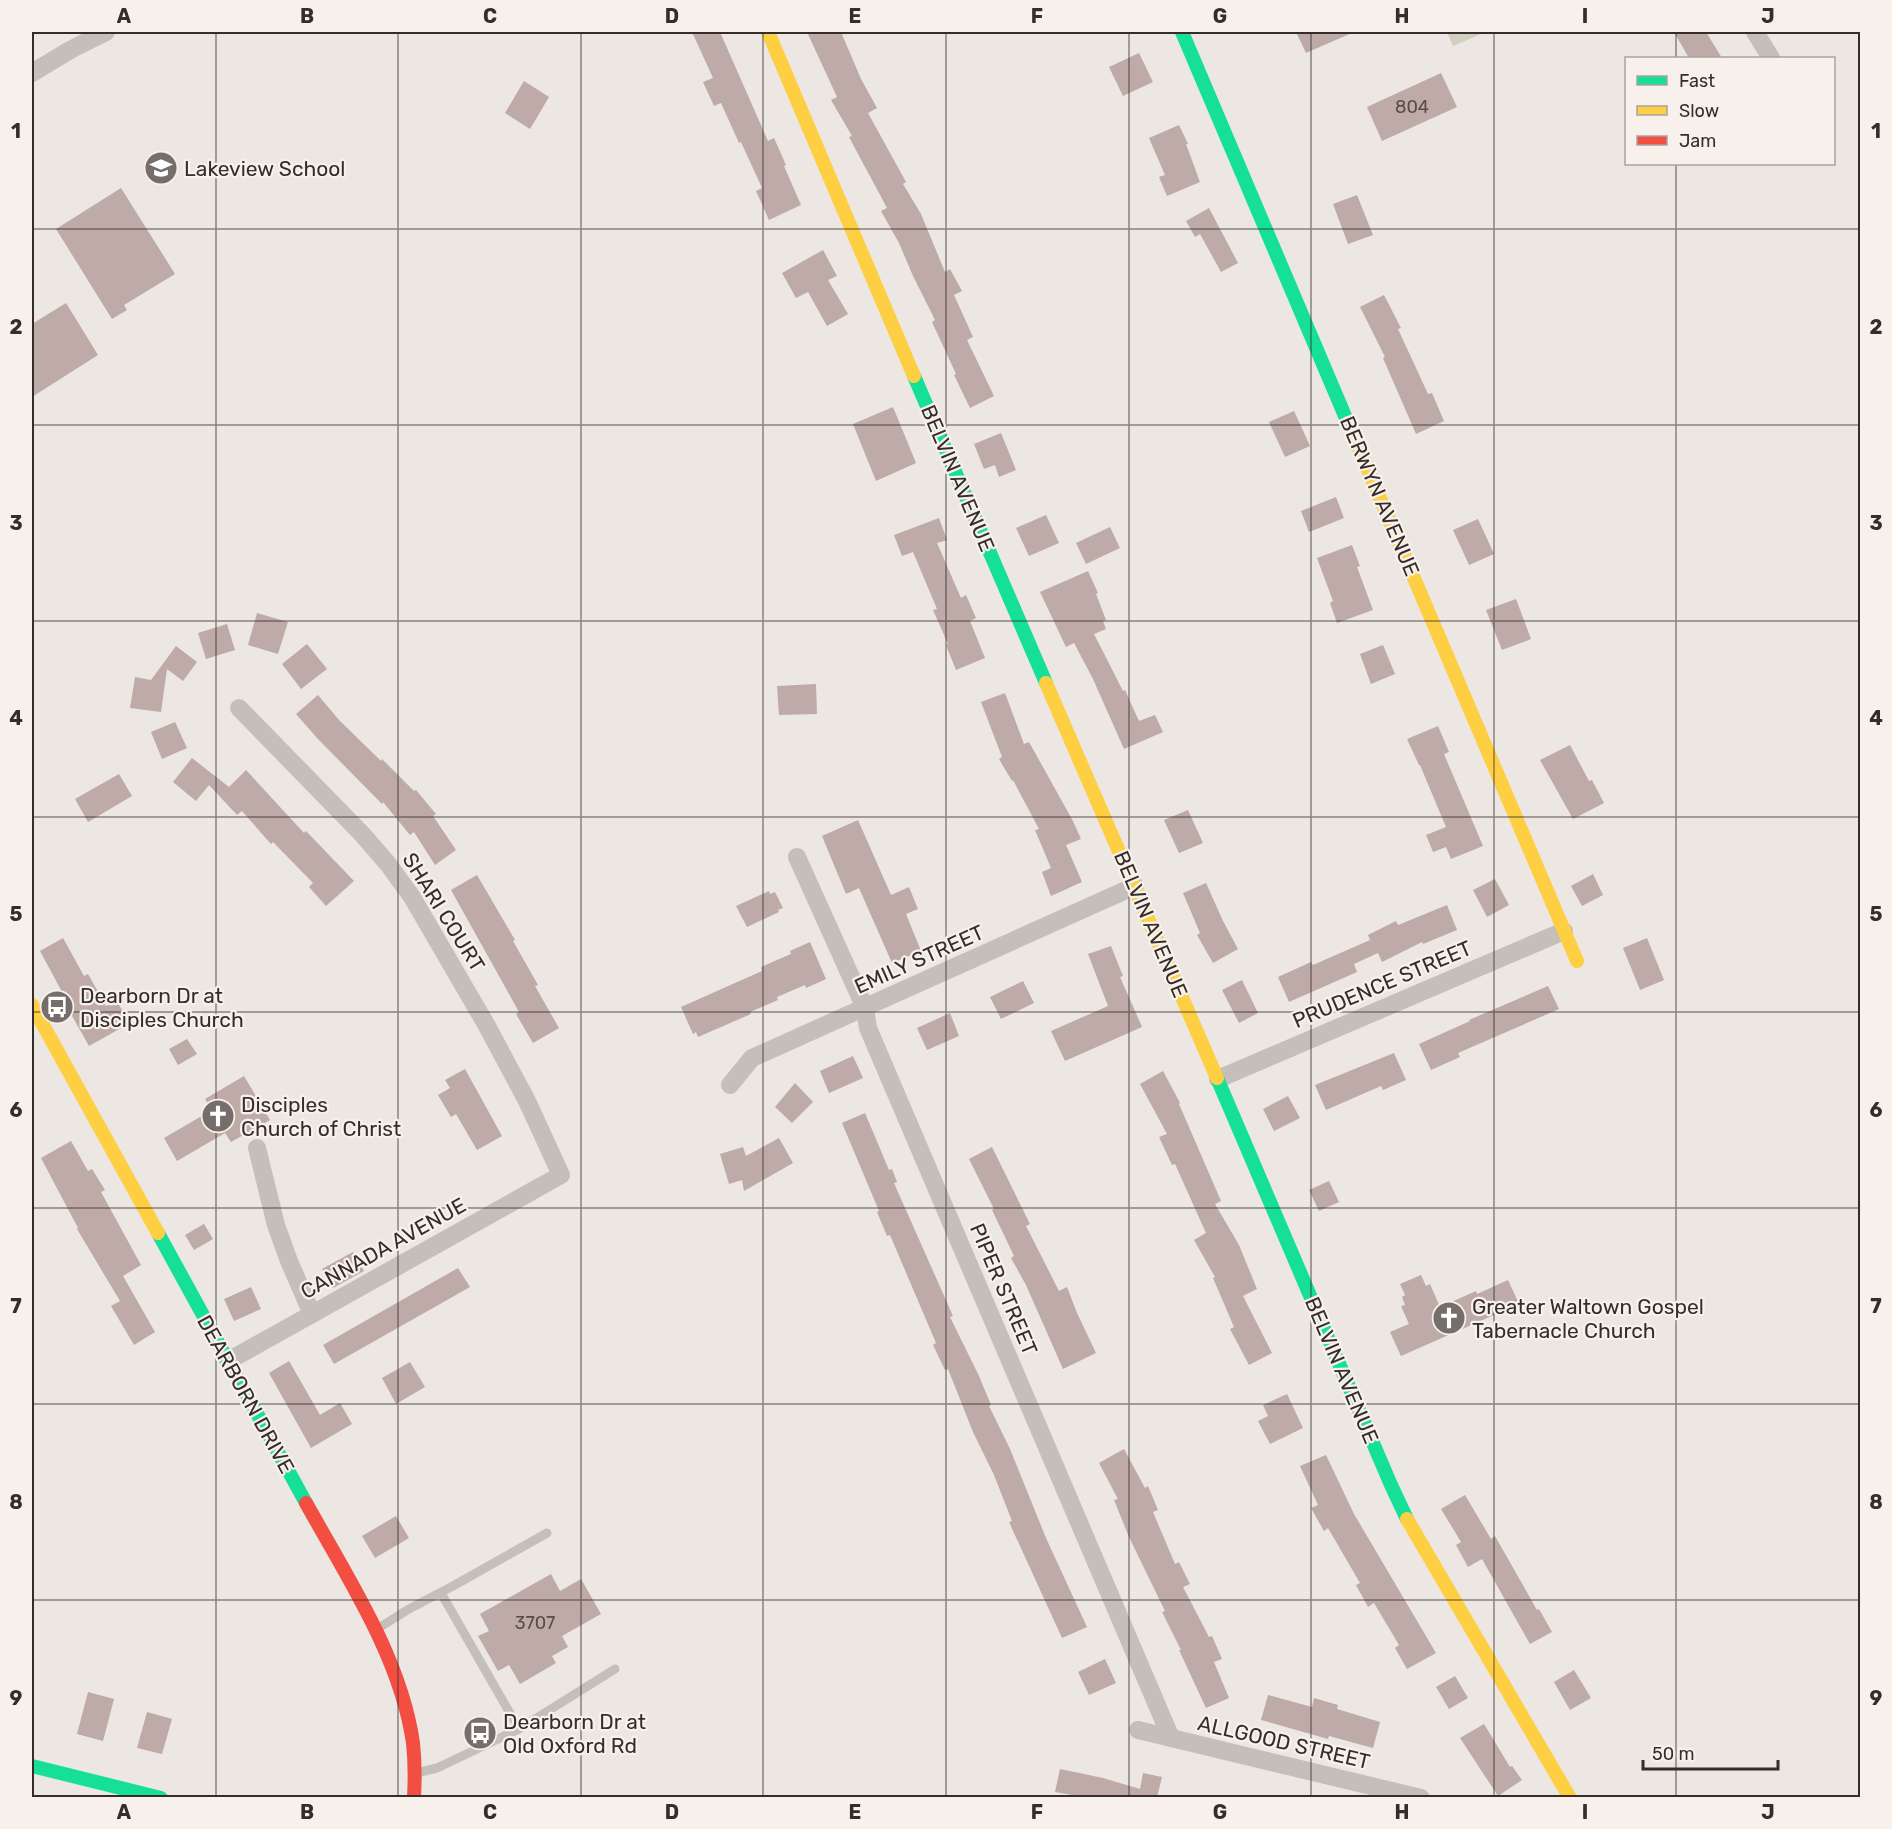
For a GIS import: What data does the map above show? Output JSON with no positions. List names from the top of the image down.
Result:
{
  "streets": {
    "street": [
      "BELVIN AVENUE",
      "BERWYN AVENUE",
      "SHARI COURT",
      "EMILY STREET",
      "PRUDENCE STREET",
      "CANNADA AVENUE",
      "PIPER STREET",
      "DEARBORN DRIVE",
      "ALLGOOD STREET"
    ]
  },
  "crossings": [
    ["BELVIN AVENUE", "EMILY STREET"],
    ["BELVIN AVENUE", "PRUDENCE STREET"],
    ["BERWYN AVENUE", "PRUDENCE STREET"],
    ["SHARI COURT", "CANNADA AVENUE"],
    ["EMILY STREET", "PIPER STREET"],
    ["CANNADA AVENUE", "DEARBORN DRIVE"],
    ["PIPER STREET", "ALLGOOD STREET"]
  ],
  "places": {
    "school or university": ["Lakeview School"],
    "bus stop": ["Dearborn Dr at Disciples Church", "Dearborn Dr at Old Oxford Rd"],
    "church": ["Disciples Church of Christ", "Greater Waltown Gospel Tabernacle Church"]
  },
  "house_numbers": ["804", "3707"],
  "legend": ["Fast", "Slow", "Jam"],
  "scale_bar": "50 m",
  "grid": {
    "columns": [
      "A",
      "B",
      "C",
      "D",
      "E",
      "F",
      "G",
      "H",
      "I",
      "J"
    ],
    "rows": [
      "1",
      "2",
      "3",
      "4",
      "5",
      "6",
      "7",
      "8",
      "9"
    ]
  }
}
